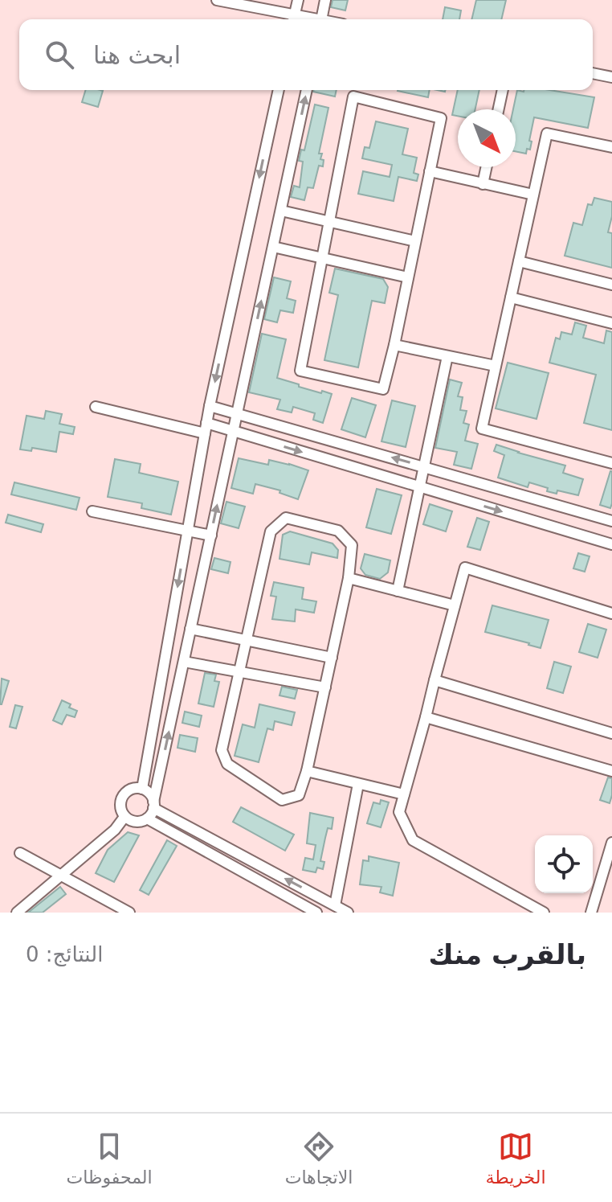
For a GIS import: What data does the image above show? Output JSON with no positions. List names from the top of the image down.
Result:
{
  "north": "bottom right",
  "page": {
    "search": "ابحث هنا",
    "heading": ["بالقرب منك", "النتائج: 0"],
    "nav": ["الخريطة", "الاتجاهات", "المحفوظات"]
  }
}
